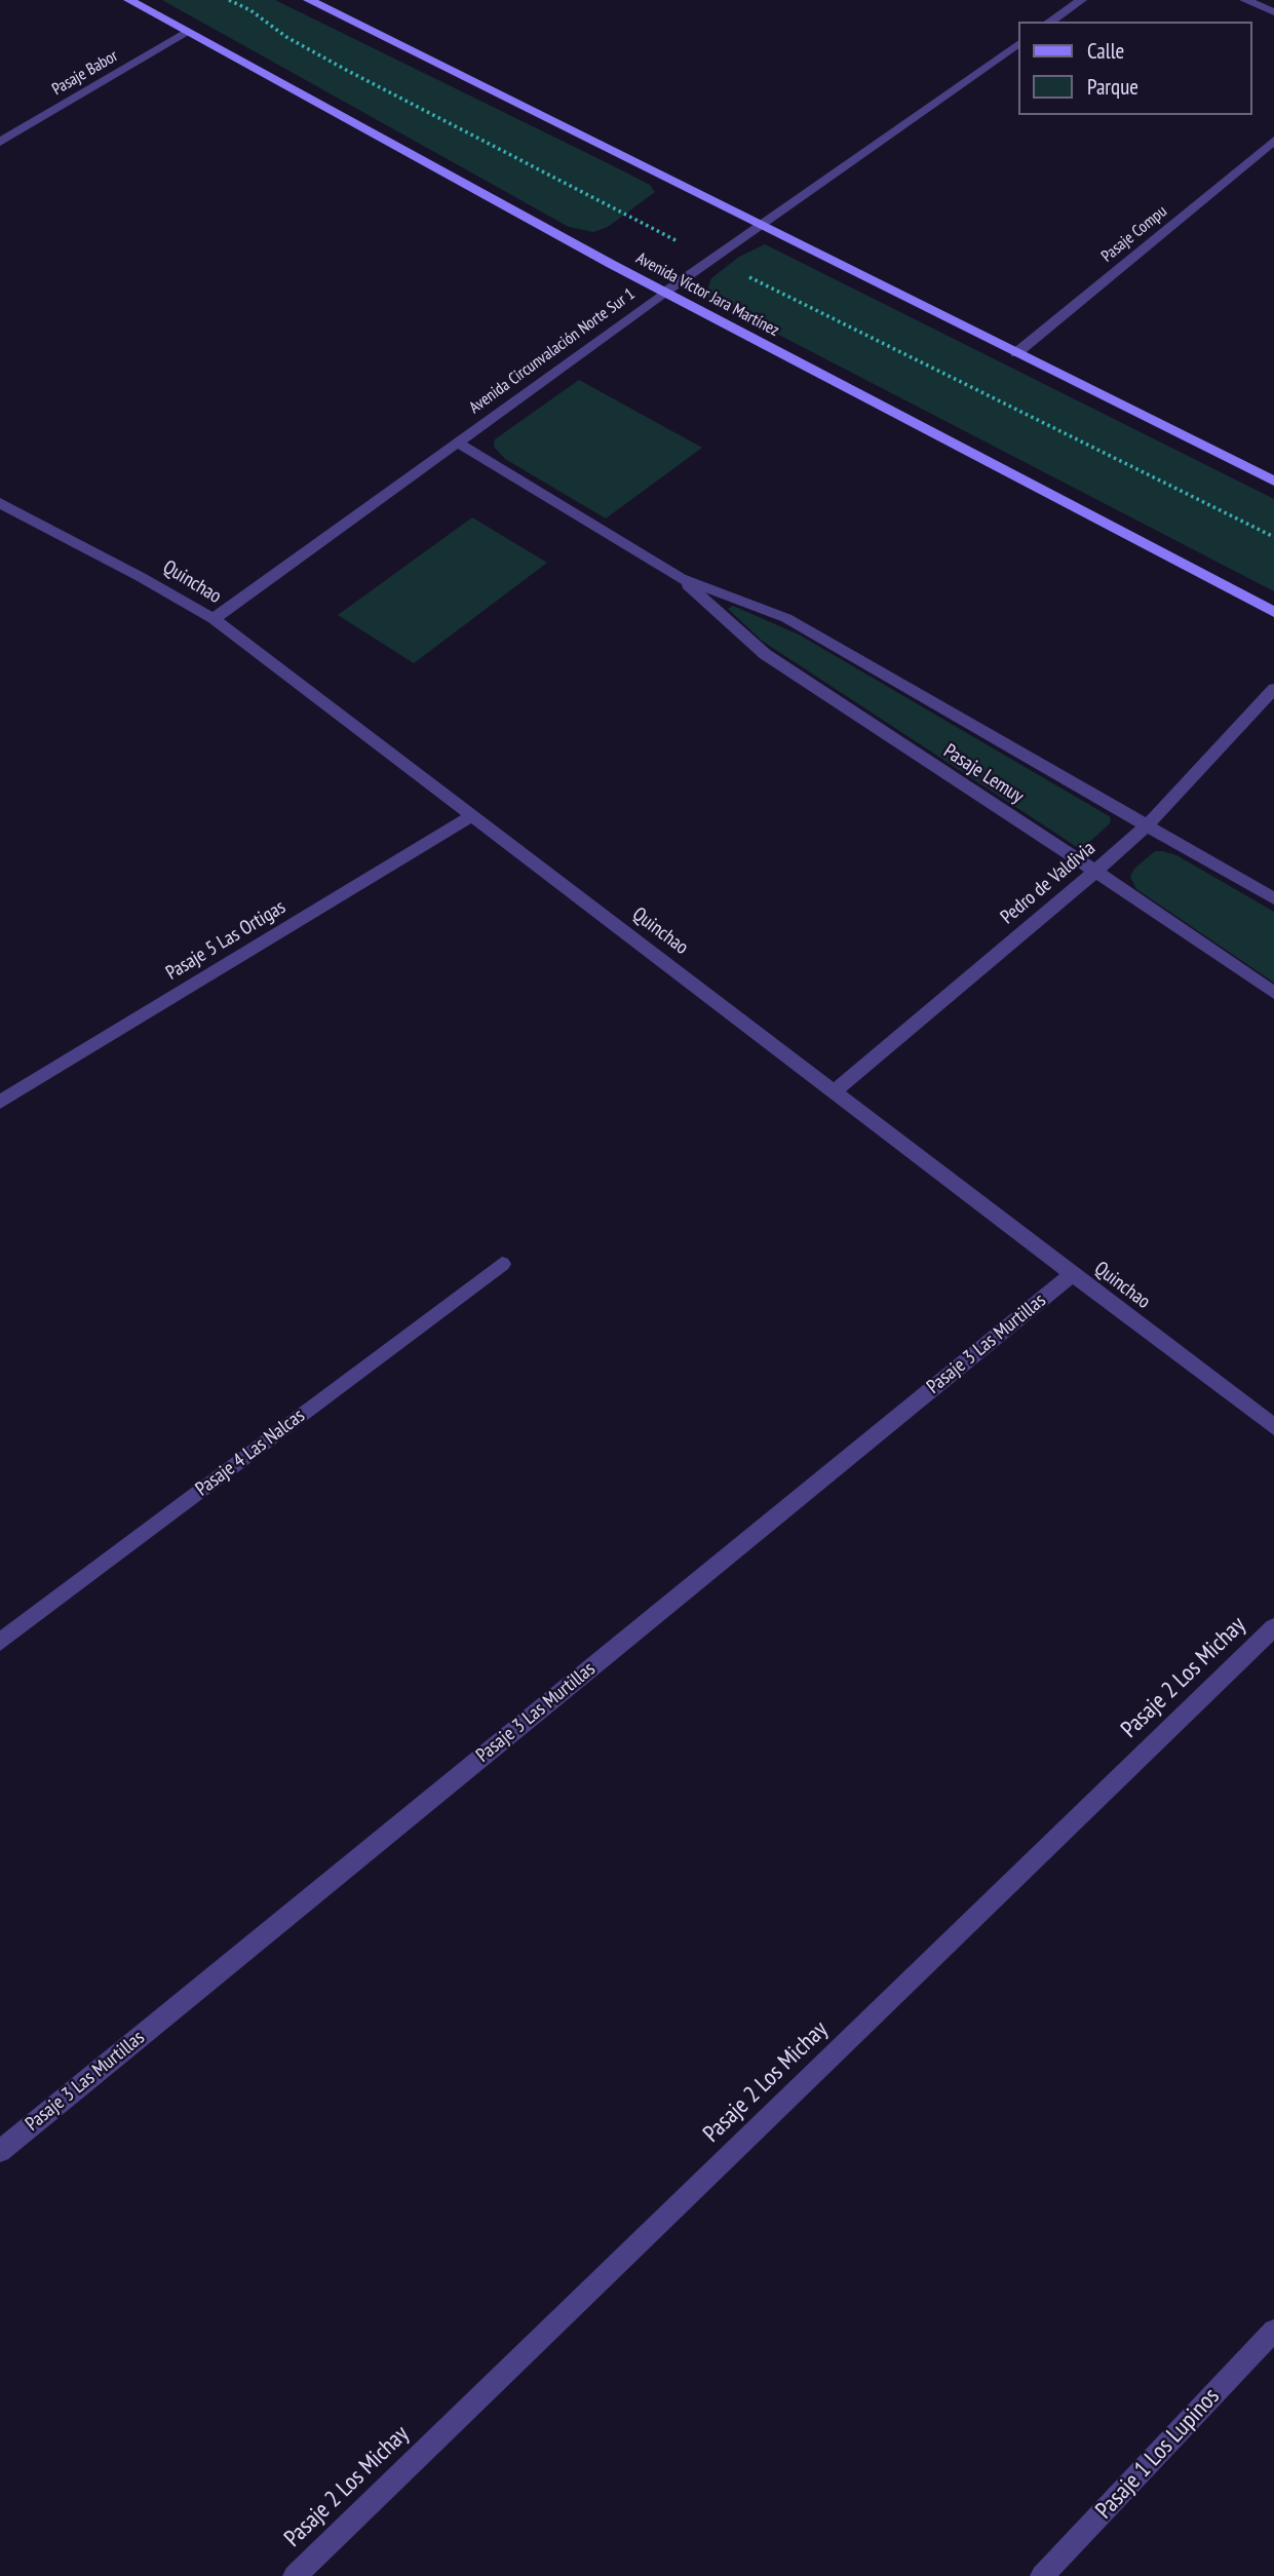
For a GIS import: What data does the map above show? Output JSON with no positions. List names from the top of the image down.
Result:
{
  "streets": {
    "main road": ["Avenida Víctor Jara Martínez"],
    "street": [
      "Pasaje Babor",
      "Pasaje Compu",
      "Avenida Circunvalación Norte Sur 1",
      "Quinchao",
      "Pasaje Lemuy",
      "Pedro de Valdivia",
      "Pasaje 5 Las Ortigas",
      "Pasaje 3 Las Murtillas",
      "Pasaje 4 Las Nalcas",
      "Pasaje 2 Los Michay",
      "Pasaje 1 Los Lupinos"
    ]
  },
  "crossings": [
    ["Pasaje Babor", "Avenida Víctor Jara Martínez"],
    ["Avenida Víctor Jara Martínez", "Avenida Circunvalación Norte Sur 1"],
    ["Avenida Circunvalación Norte Sur 1", "Quinchao"],
    ["Avenida Circunvalación Norte Sur 1", "Pasaje Lemuy"],
    ["Quinchao", "Pedro de Valdivia"],
    ["Quinchao", "Pasaje 5 Las Ortigas"],
    ["Quinchao", "Pasaje 3 Las Murtillas"],
    ["Pasaje Lemuy", "Pedro de Valdivia"]
  ],
  "legend": ["Calle", "Parque"]
}
